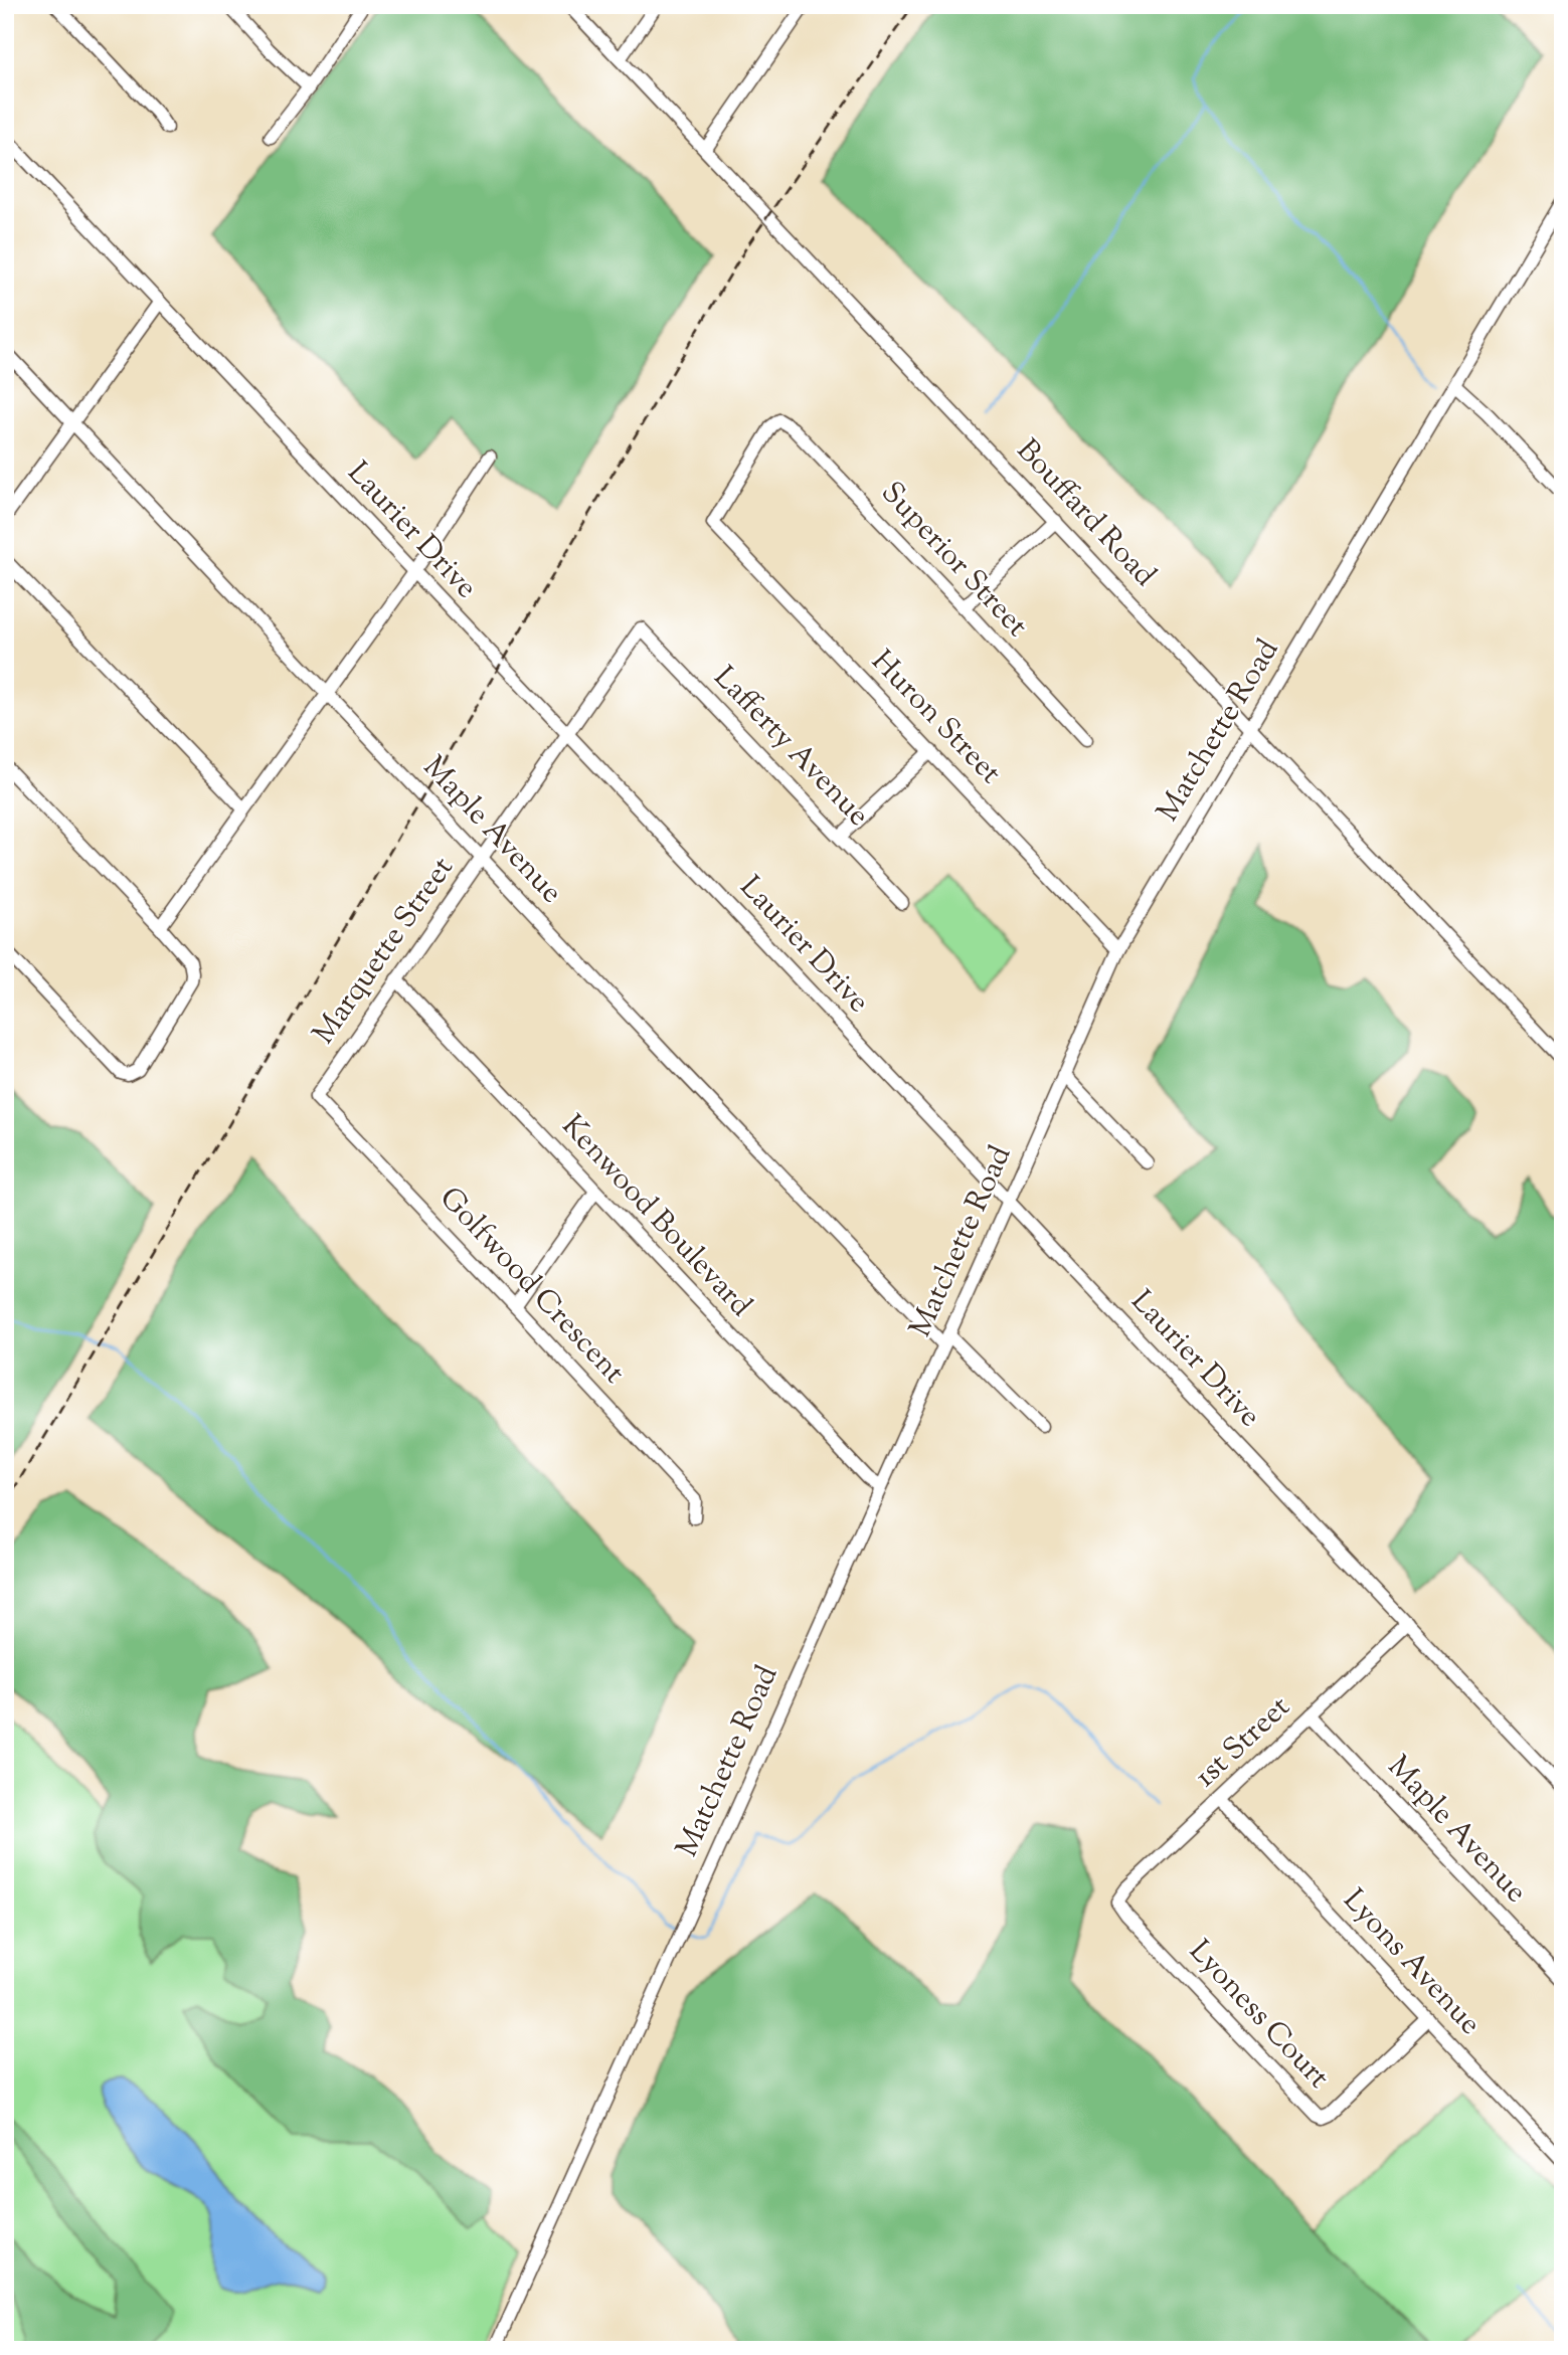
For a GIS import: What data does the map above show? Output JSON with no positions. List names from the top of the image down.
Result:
{
  "streets": {
    "street": [
      "Bouffard Road",
      "Laurier Drive",
      "Superior Street",
      "Huron Street",
      "Matchette Road",
      "Lafferty Avenue",
      "Maple Avenue",
      "Marquette Street",
      "Kenwood Boulevard",
      "Golfwood Crescent",
      "1st Street",
      "Lyons Avenue",
      "Lyoness Court"
    ]
  },
  "crossings": [
    ["Bouffard Road", "Matchette Road"],
    ["Laurier Drive", "Matchette Road"],
    ["Laurier Drive", "Marquette Street"],
    ["Laurier Drive", "1st Street"],
    ["Superior Street", "Huron Street"],
    ["Huron Street", "Matchette Road"],
    ["Matchette Road", "Maple Avenue"],
    ["Matchette Road", "Kenwood Boulevard"],
    ["Lafferty Avenue", "Marquette Street"],
    ["Maple Avenue", "Marquette Street"],
    ["Maple Avenue", "1st Street"],
    ["Marquette Street", "Kenwood Boulevard"],
    ["Marquette Street", "Golfwood Crescent"],
    ["1st Street", "Lyons Avenue"],
    ["1st Street", "Lyoness Court"],
    ["Lyons Avenue", "Lyoness Court"]
  ]
}
